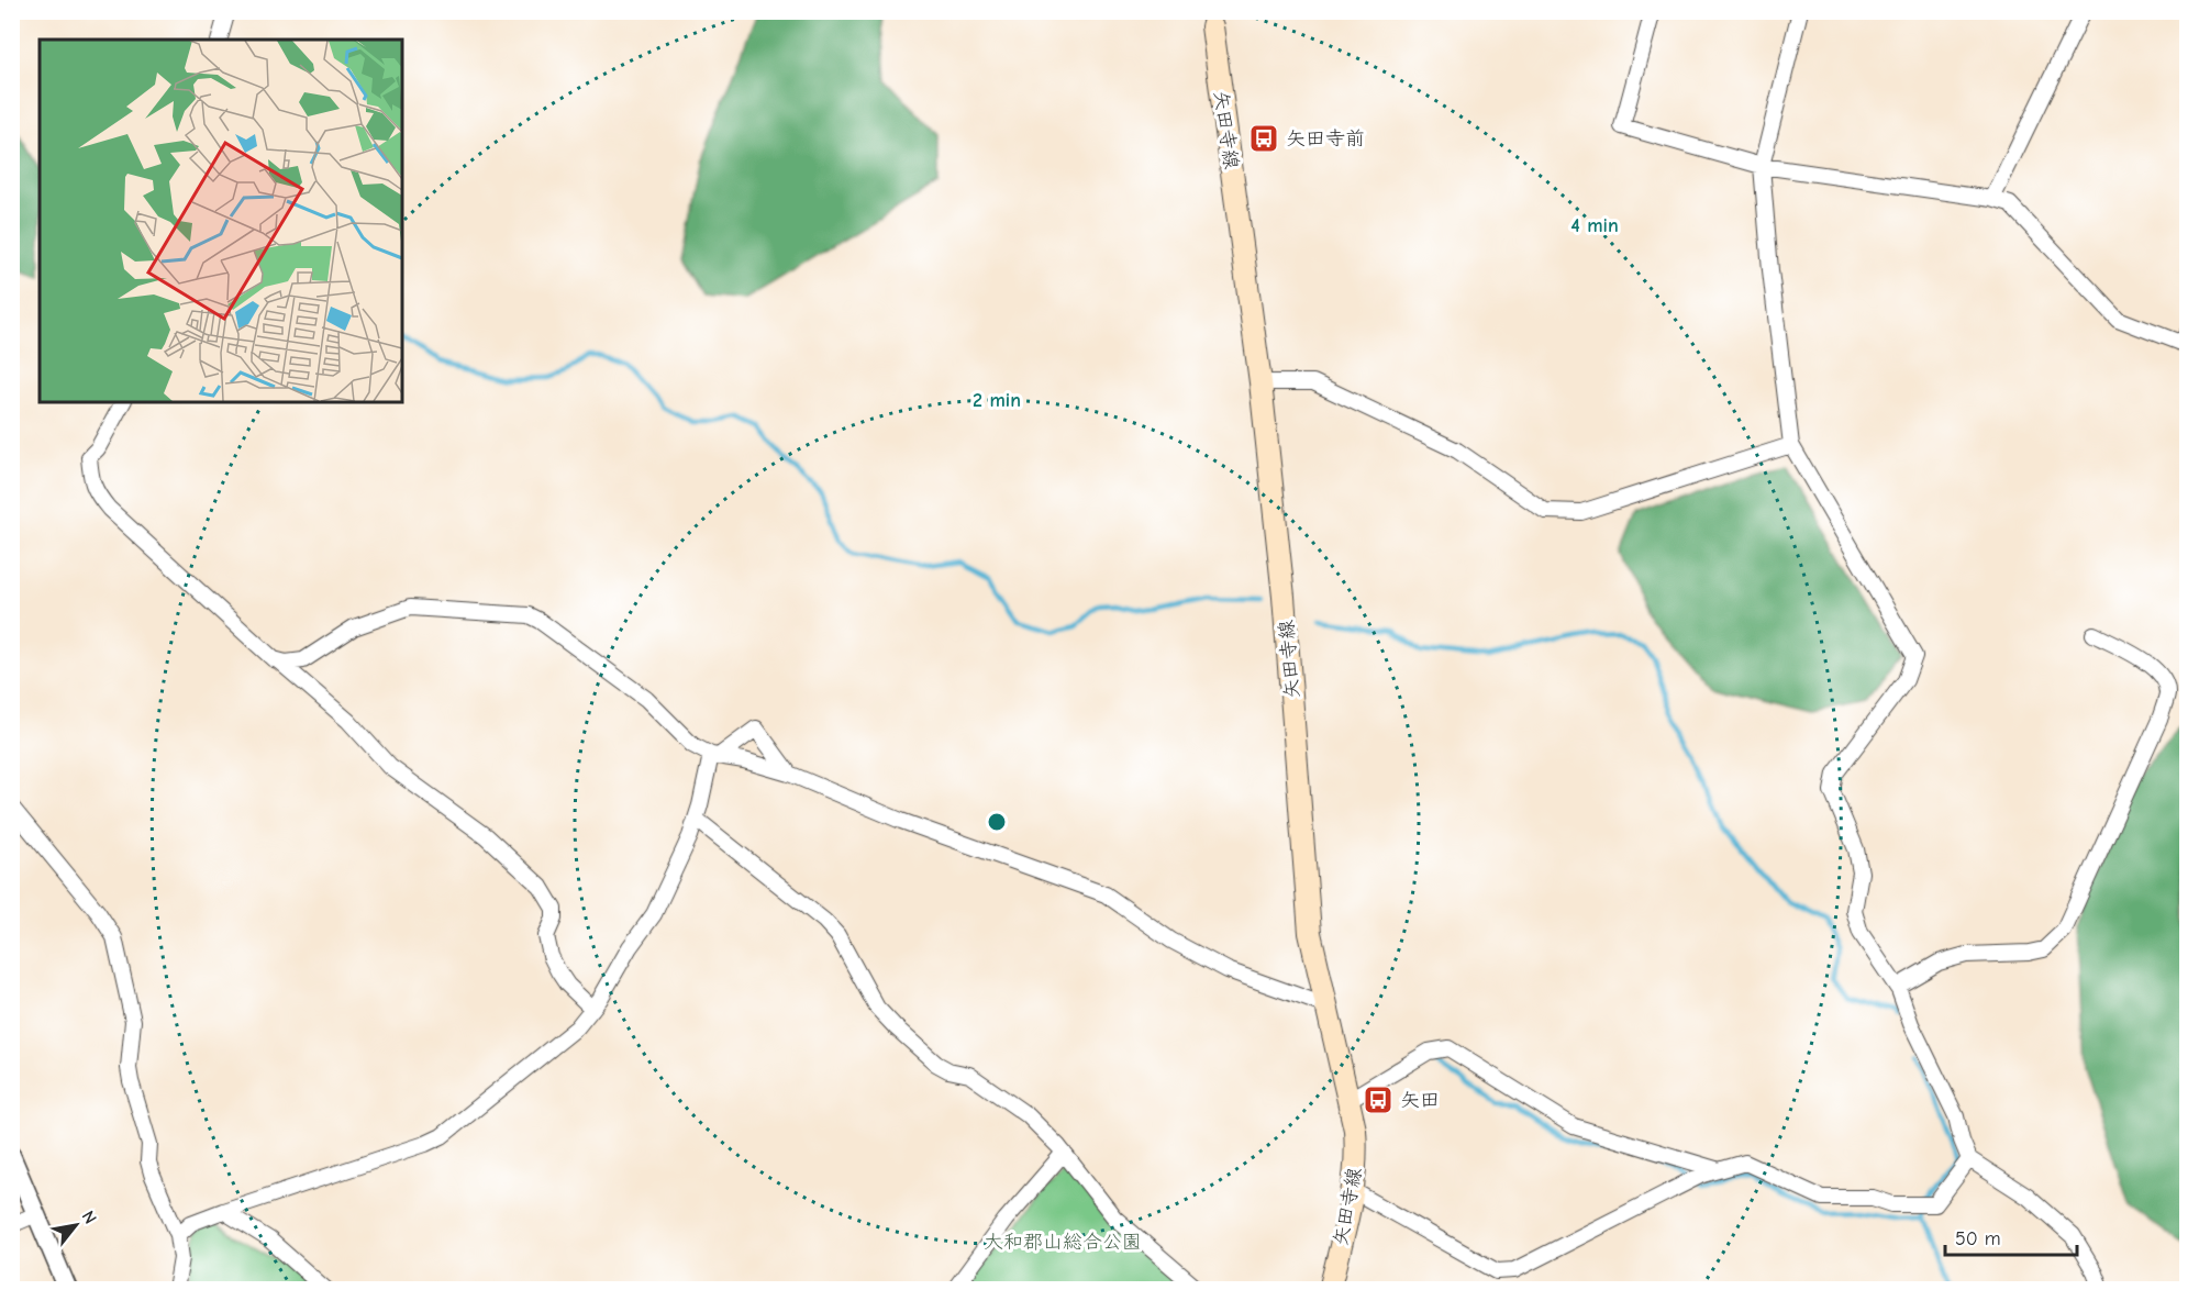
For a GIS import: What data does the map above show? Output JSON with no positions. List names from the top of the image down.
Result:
{
  "streets": {
    "main road": ["矢田寺線"]
  },
  "parks": ["大和郡山総合公園"],
  "places": {
    "bus stop": ["矢田寺前", "矢田"]
  },
  "scale_bar": "50 m",
  "north": "top right",
  "rings": ["4 min", "2 min"]
}
